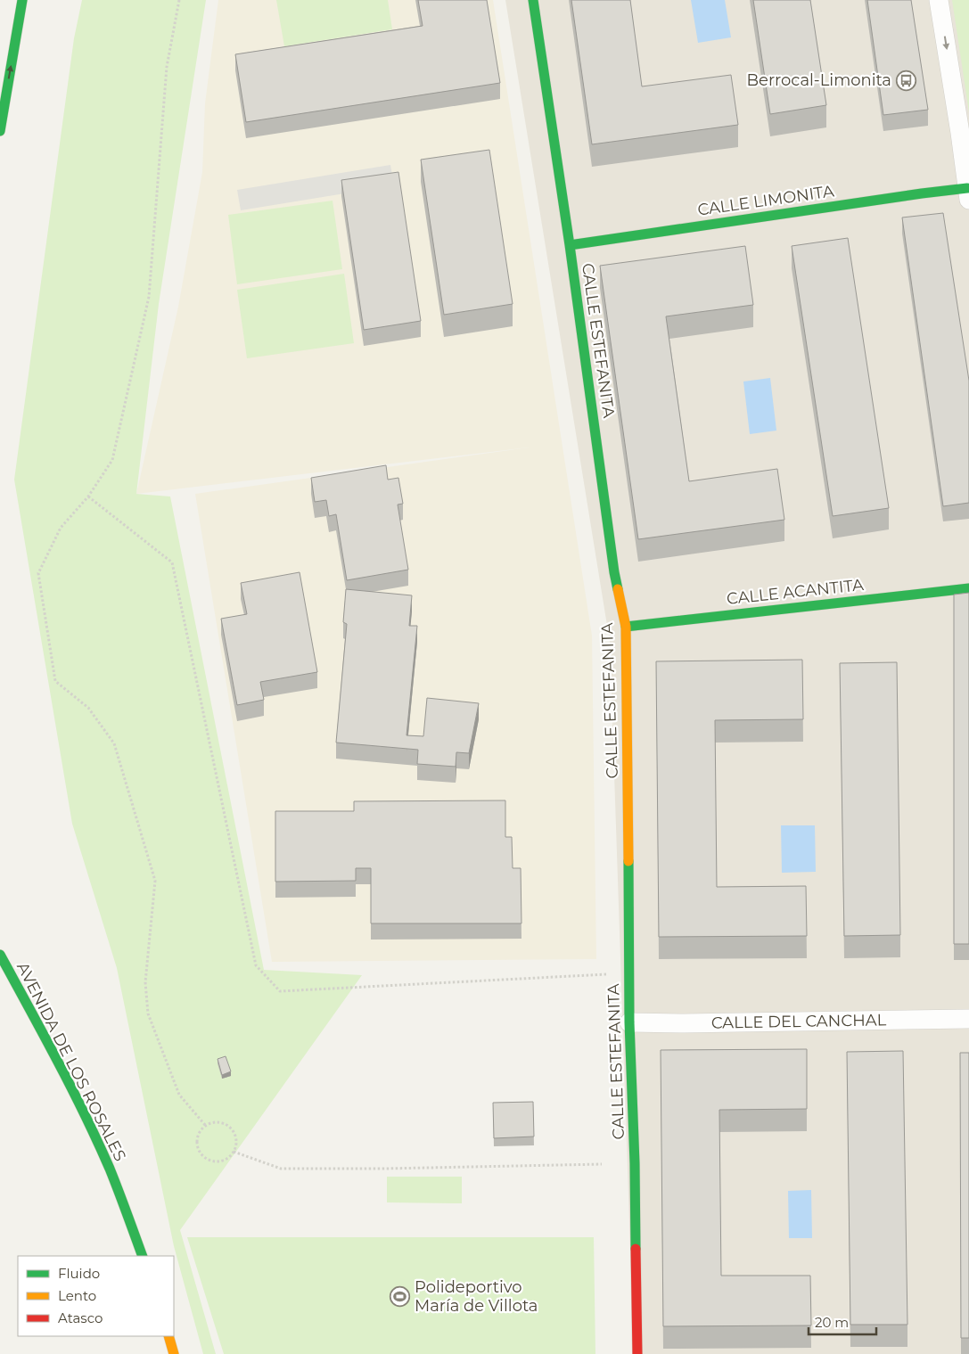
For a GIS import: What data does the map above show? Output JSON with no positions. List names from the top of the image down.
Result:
{
  "streets": {
    "main road": [
      "CALLE LIMONITA",
      "CALLE ESTEFANITA",
      "CALLE ACANTITA",
      "AVENIDA DE LOS ROSALES"
    ],
    "street": ["CALLE DEL CANCHAL"]
  },
  "crossings": [
    ["CALLE LIMONITA", "CALLE ESTEFANITA"],
    ["CALLE ESTEFANITA", "CALLE ACANTITA"],
    ["CALLE ESTEFANITA", "CALLE DEL CANCHAL"]
  ],
  "places": {
    "bus stop": ["Berrocal-Limonita"],
    "sports": ["Polideportivo María de Villota"]
  },
  "legend": ["Fluido", "Lento", "Atasco"],
  "scale_bar": "20 m"
}
